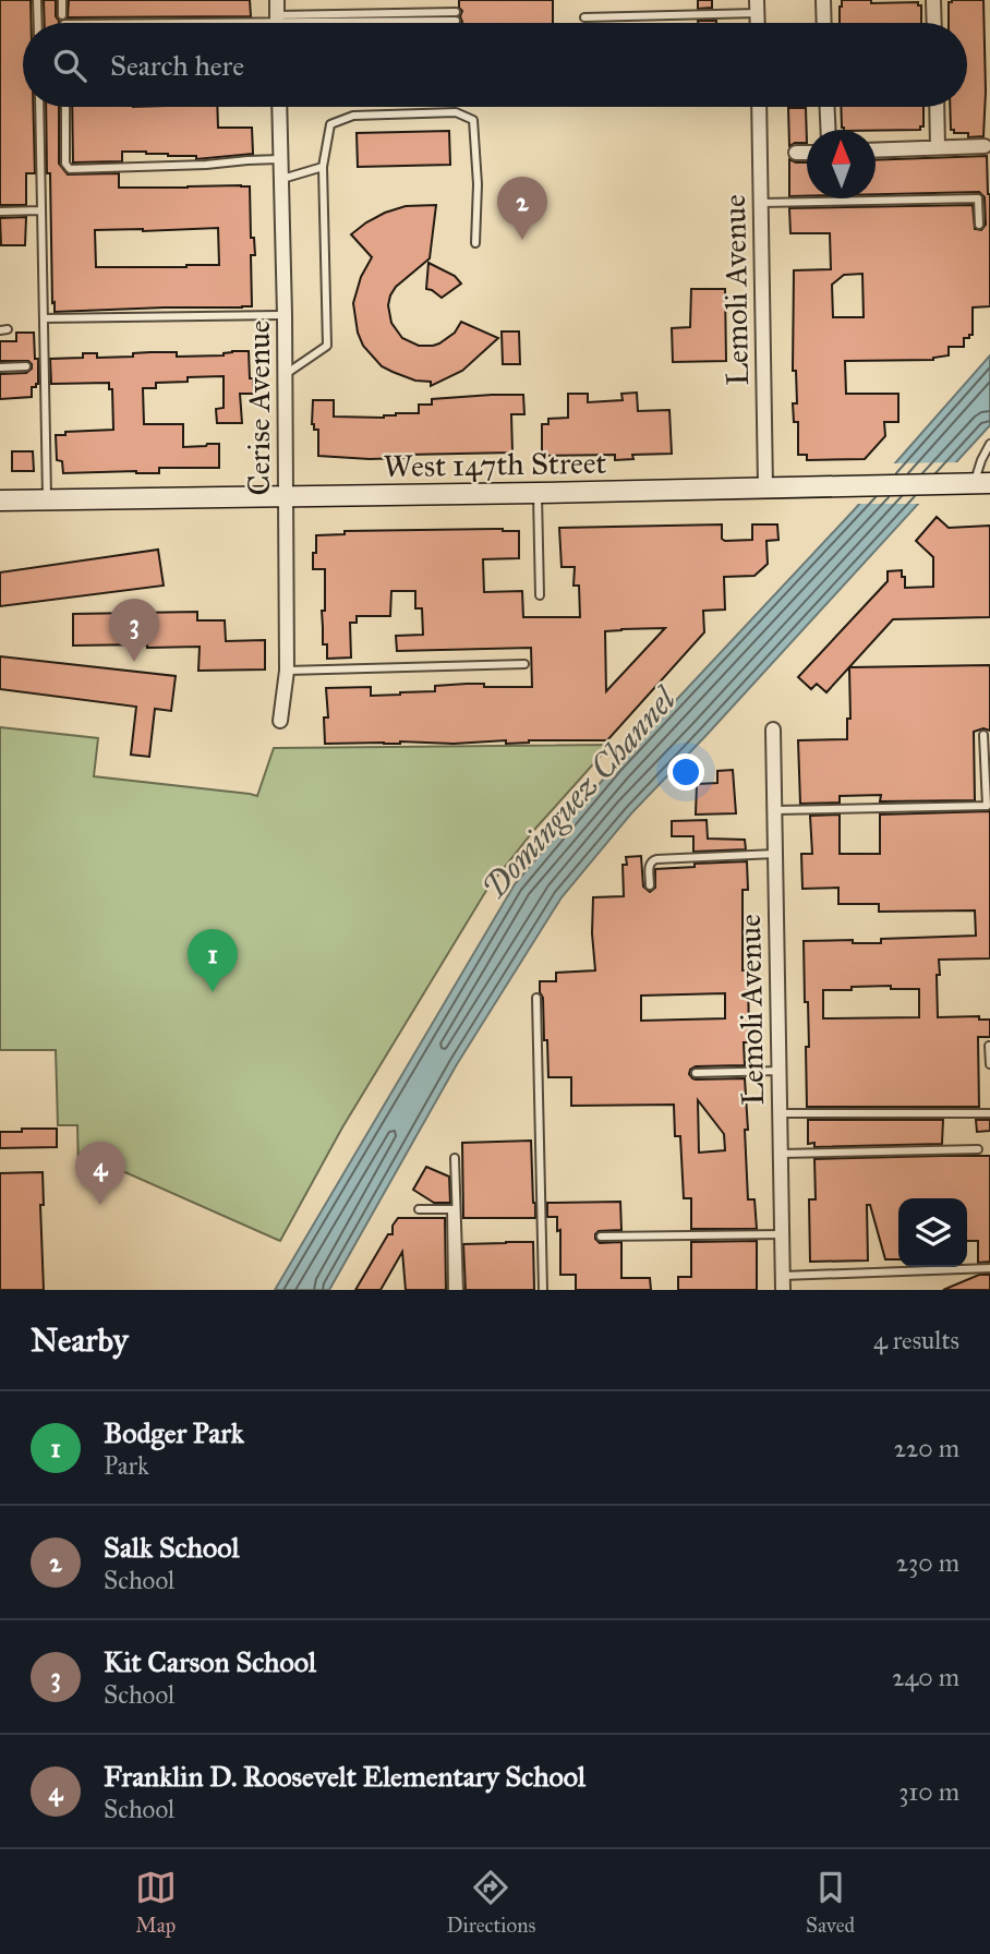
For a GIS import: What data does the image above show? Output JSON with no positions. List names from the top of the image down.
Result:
{
  "streets": {
    "street": ["Lemoli Avenue", "Cerise Avenue", "West 147th Street"]
  },
  "crossings": [
    ["Lemoli Avenue", "West 147th Street"],
    ["Cerise Avenue", "West 147th Street"]
  ],
  "water": ["Dominguez Channel"],
  "north": "top",
  "page": {
    "search": "Search here",
    "pins": [
      "2",
      "3",
      "1",
      "4"
    ],
    "heading": ["Nearby", "4 results"],
    "list": [
      {
        "mark": "1",
        "name": "Bodger Park",
        "note": "Park",
        "value": "220 m"
      },
      {
        "mark": "2",
        "name": "Salk School",
        "note": "School",
        "value": "230 m"
      },
      {
        "mark": "3",
        "name": "Kit Carson School",
        "note": "School",
        "value": "240 m"
      },
      {
        "mark": "4",
        "name": "Franklin D. Roosevelt Elementary School",
        "note": "School",
        "value": "310 m"
      }
    ],
    "nav": ["Map", "Directions", "Saved"]
  }
}
